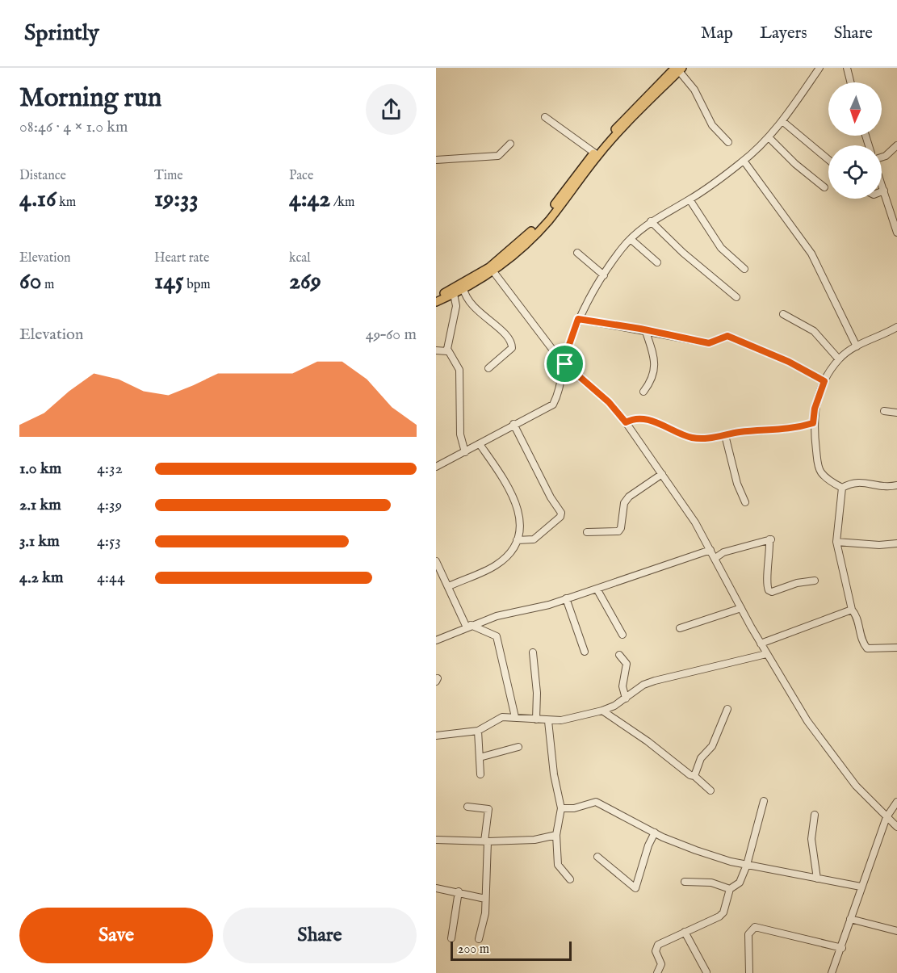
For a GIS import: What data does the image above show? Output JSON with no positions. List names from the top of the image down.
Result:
{
  "scale_bar": "200 m",
  "north": "bottom",
  "page": {
    "header": "Sprintly",
    "nav": ["Map", "Layers", "Share"],
    "heading": ["Morning run", "08:46 · 4 × 1.0 km"],
    "stats": [
      ["Distance", "4.16 km"],
      ["Time", "19:33"],
      ["Pace", "4:42 /km"],
      ["Elevation", "60 m"],
      ["Heart rate", "145 bpm"],
      ["kcal", "269"]
    ],
    "chart": ["Elevation", "49–60 m"],
    "list": [
      {
        "name": "1.0 km",
        "note": "4:32"
      },
      {
        "name": "2.1 km",
        "note": "4:39"
      },
      {
        "name": "3.1 km",
        "note": "4:53"
      },
      {
        "name": "4.2 km",
        "note": "4:44"
      }
    ],
    "buttons": ["Save", "Share"],
    "scale": "200 m"
  }
}
